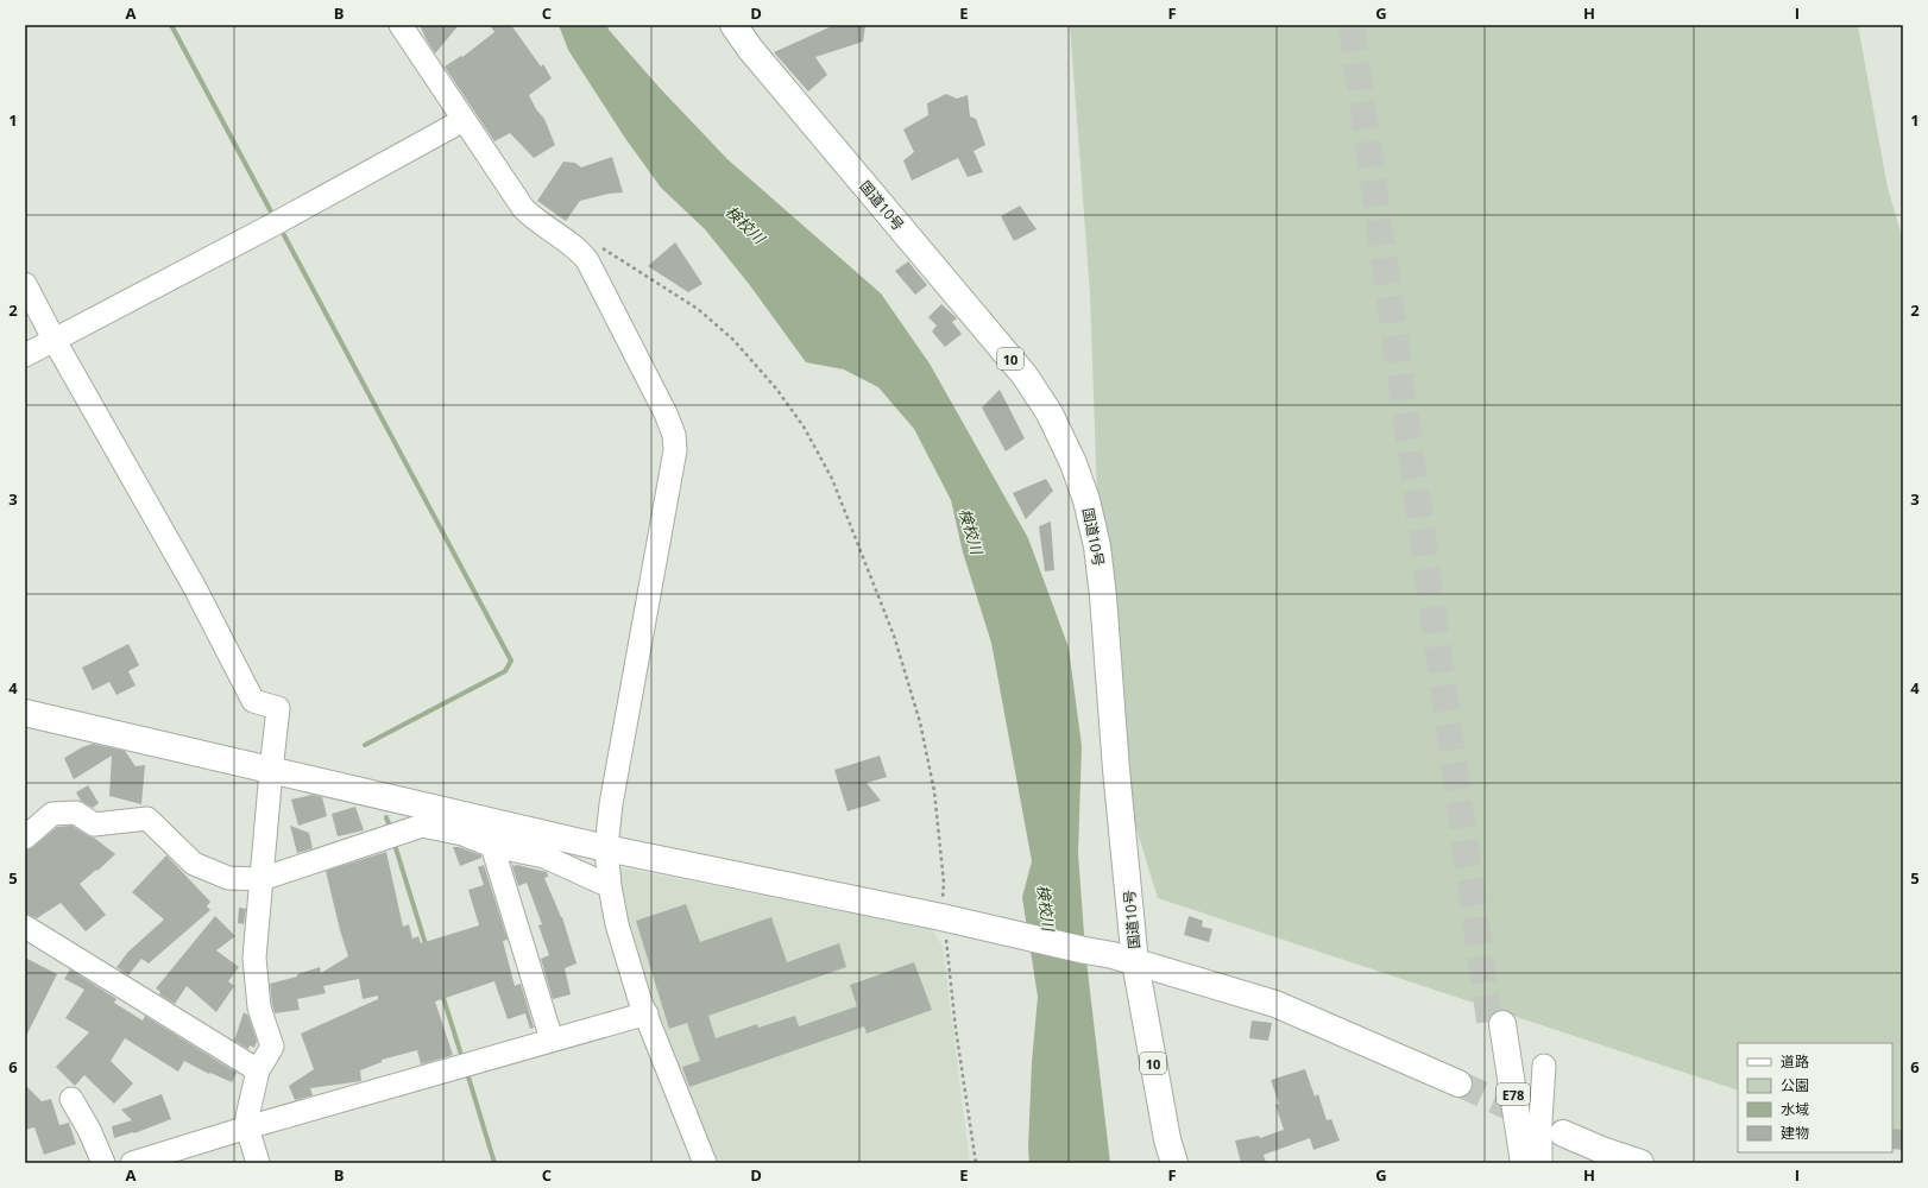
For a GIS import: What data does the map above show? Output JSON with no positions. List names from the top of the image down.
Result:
{
  "streets": {
    "main road": ["国道10号", "10", "E78"]
  },
  "water": ["検校川"],
  "legend": [
    "道路",
    "公園",
    "水域",
    "建物"
  ],
  "grid": {
    "columns": [
      "A",
      "B",
      "C",
      "D",
      "E",
      "F",
      "G",
      "H",
      "I"
    ],
    "rows": [
      "1",
      "2",
      "3",
      "4",
      "5",
      "6"
    ]
  }
}
